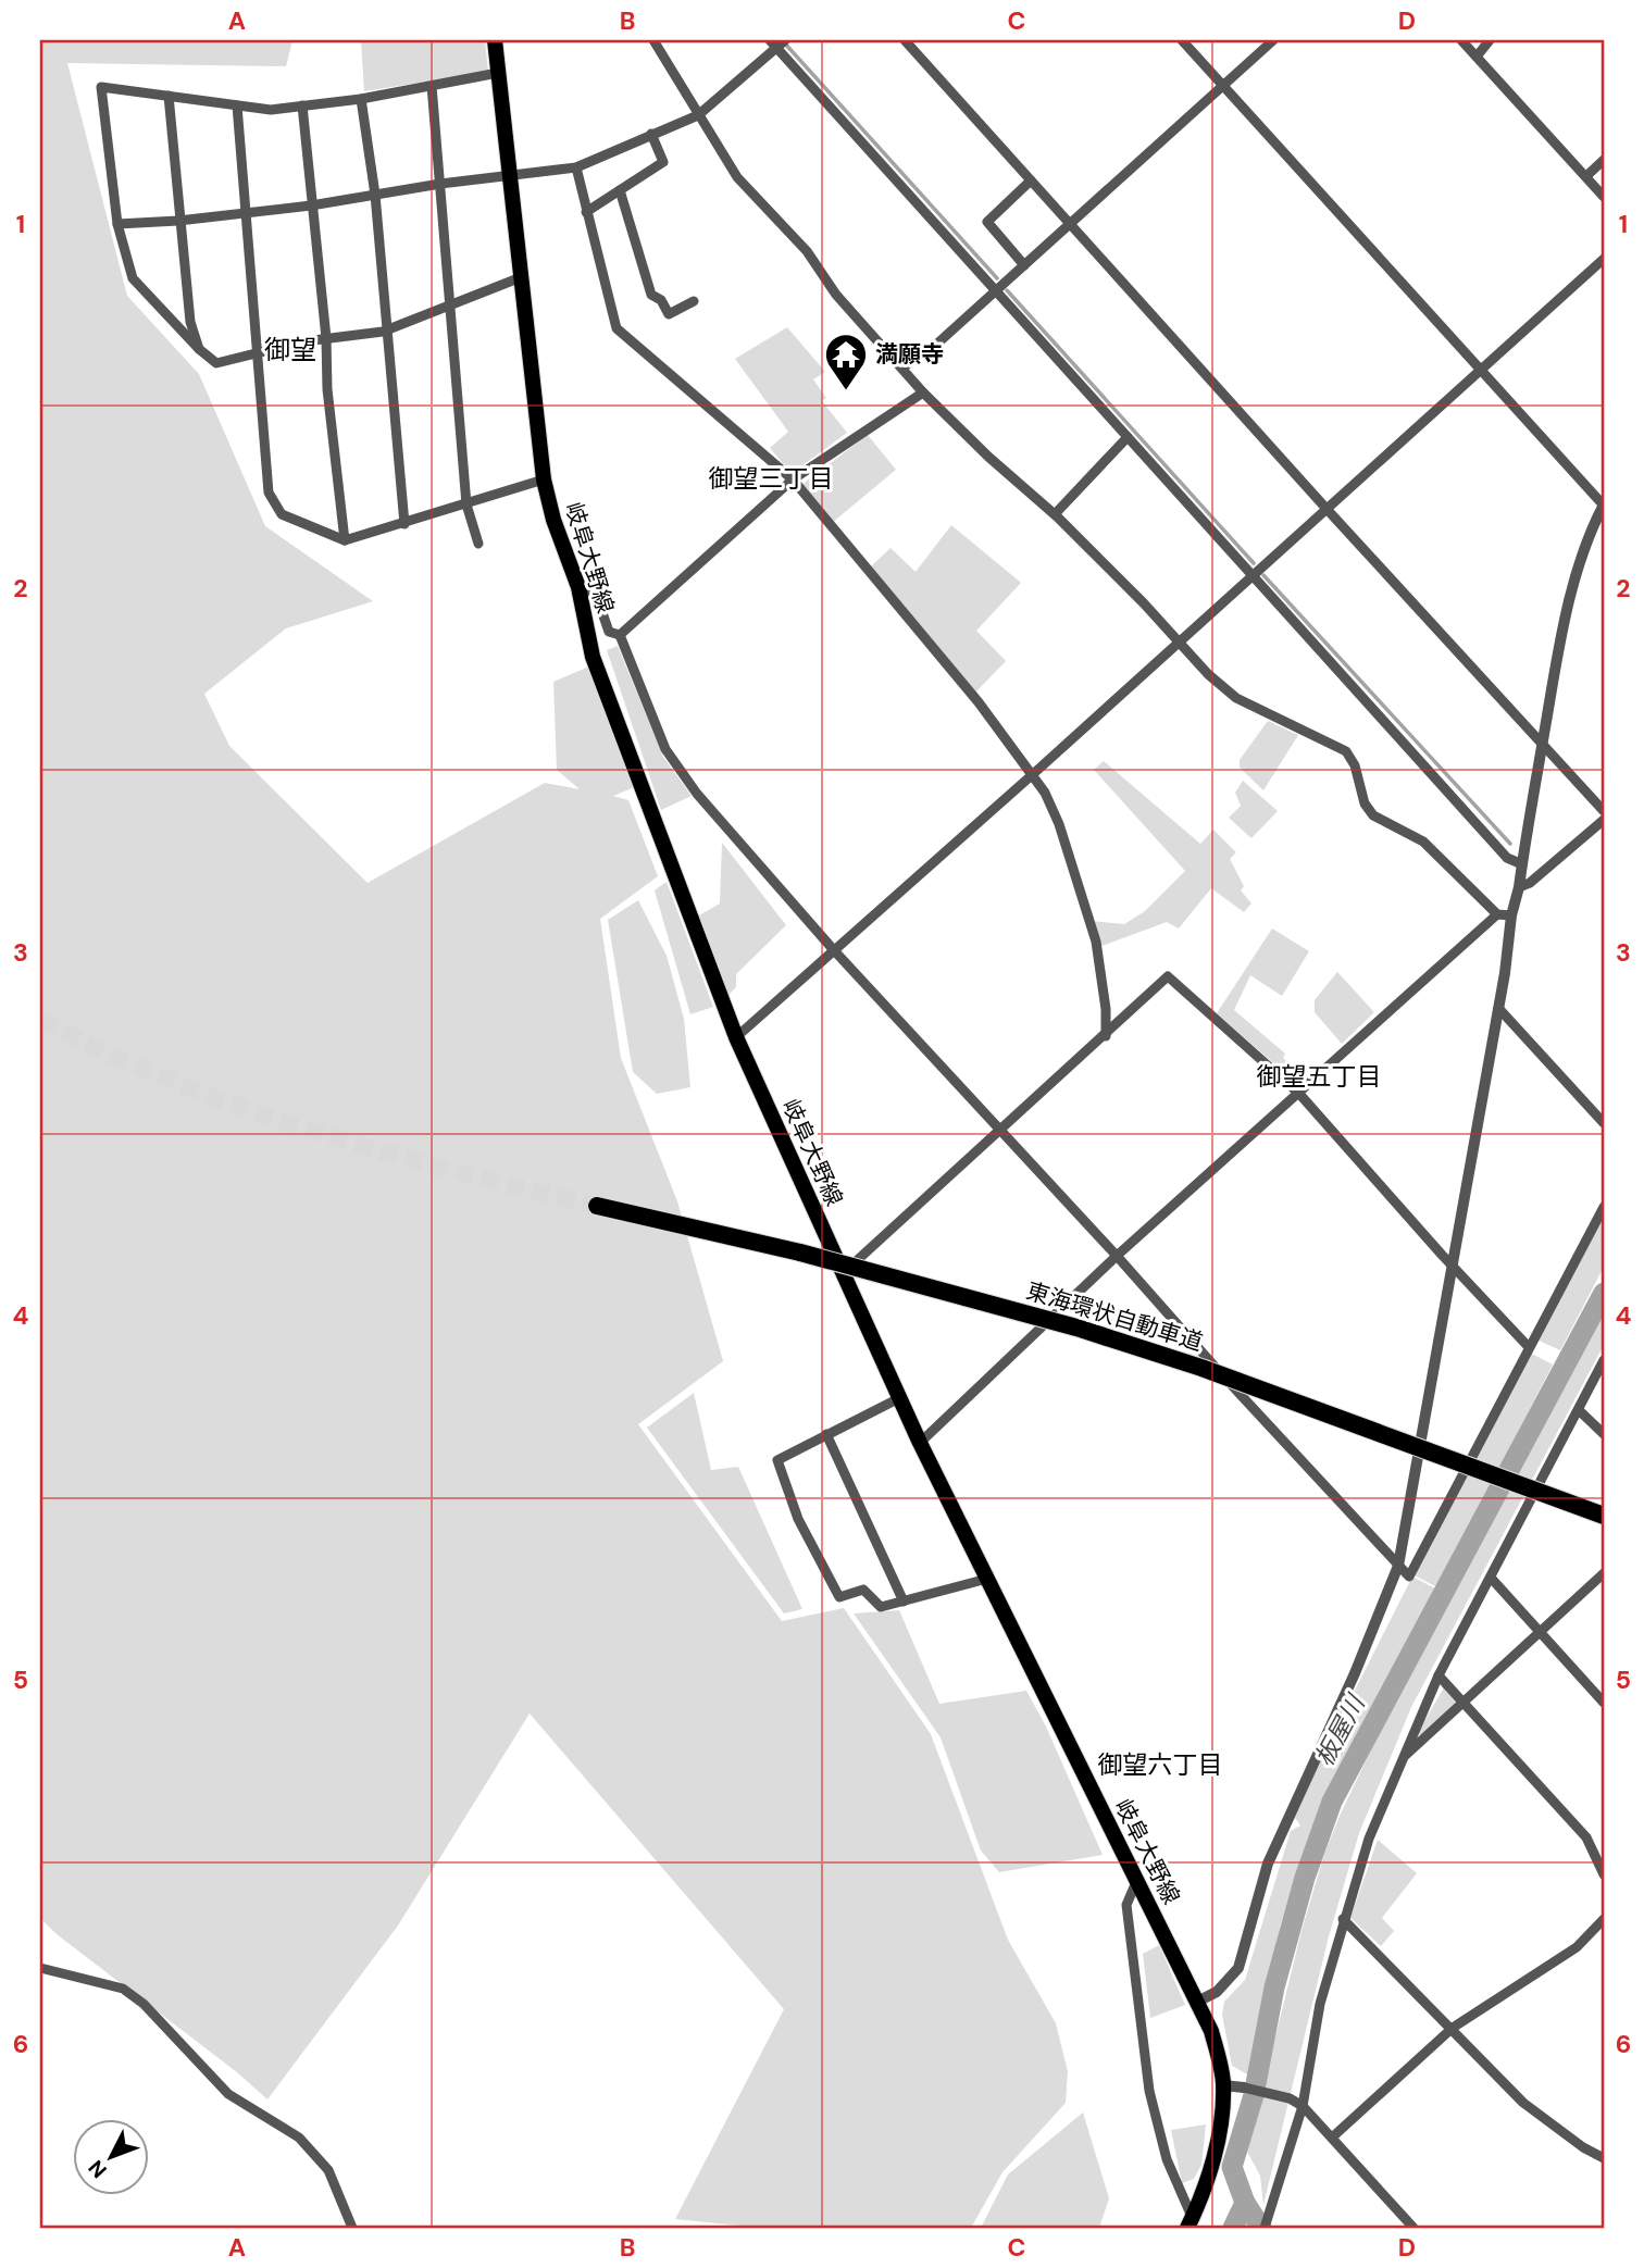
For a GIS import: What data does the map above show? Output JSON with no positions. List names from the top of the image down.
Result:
{
  "streets": {
    "highway": ["東海環状自動車道"],
    "main road": ["岐阜大野線"]
  },
  "districts": [
    "御望",
    "御望三丁目",
    "御望五丁目",
    "御望六丁目"
  ],
  "water": ["板屋川"],
  "places": {
    "temple": ["満願寺"]
  },
  "north": "bottom left",
  "grid": {
    "columns": [
      "A",
      "B",
      "C",
      "D"
    ],
    "rows": [
      "1",
      "2",
      "3",
      "4",
      "5",
      "6"
    ]
  }
}
